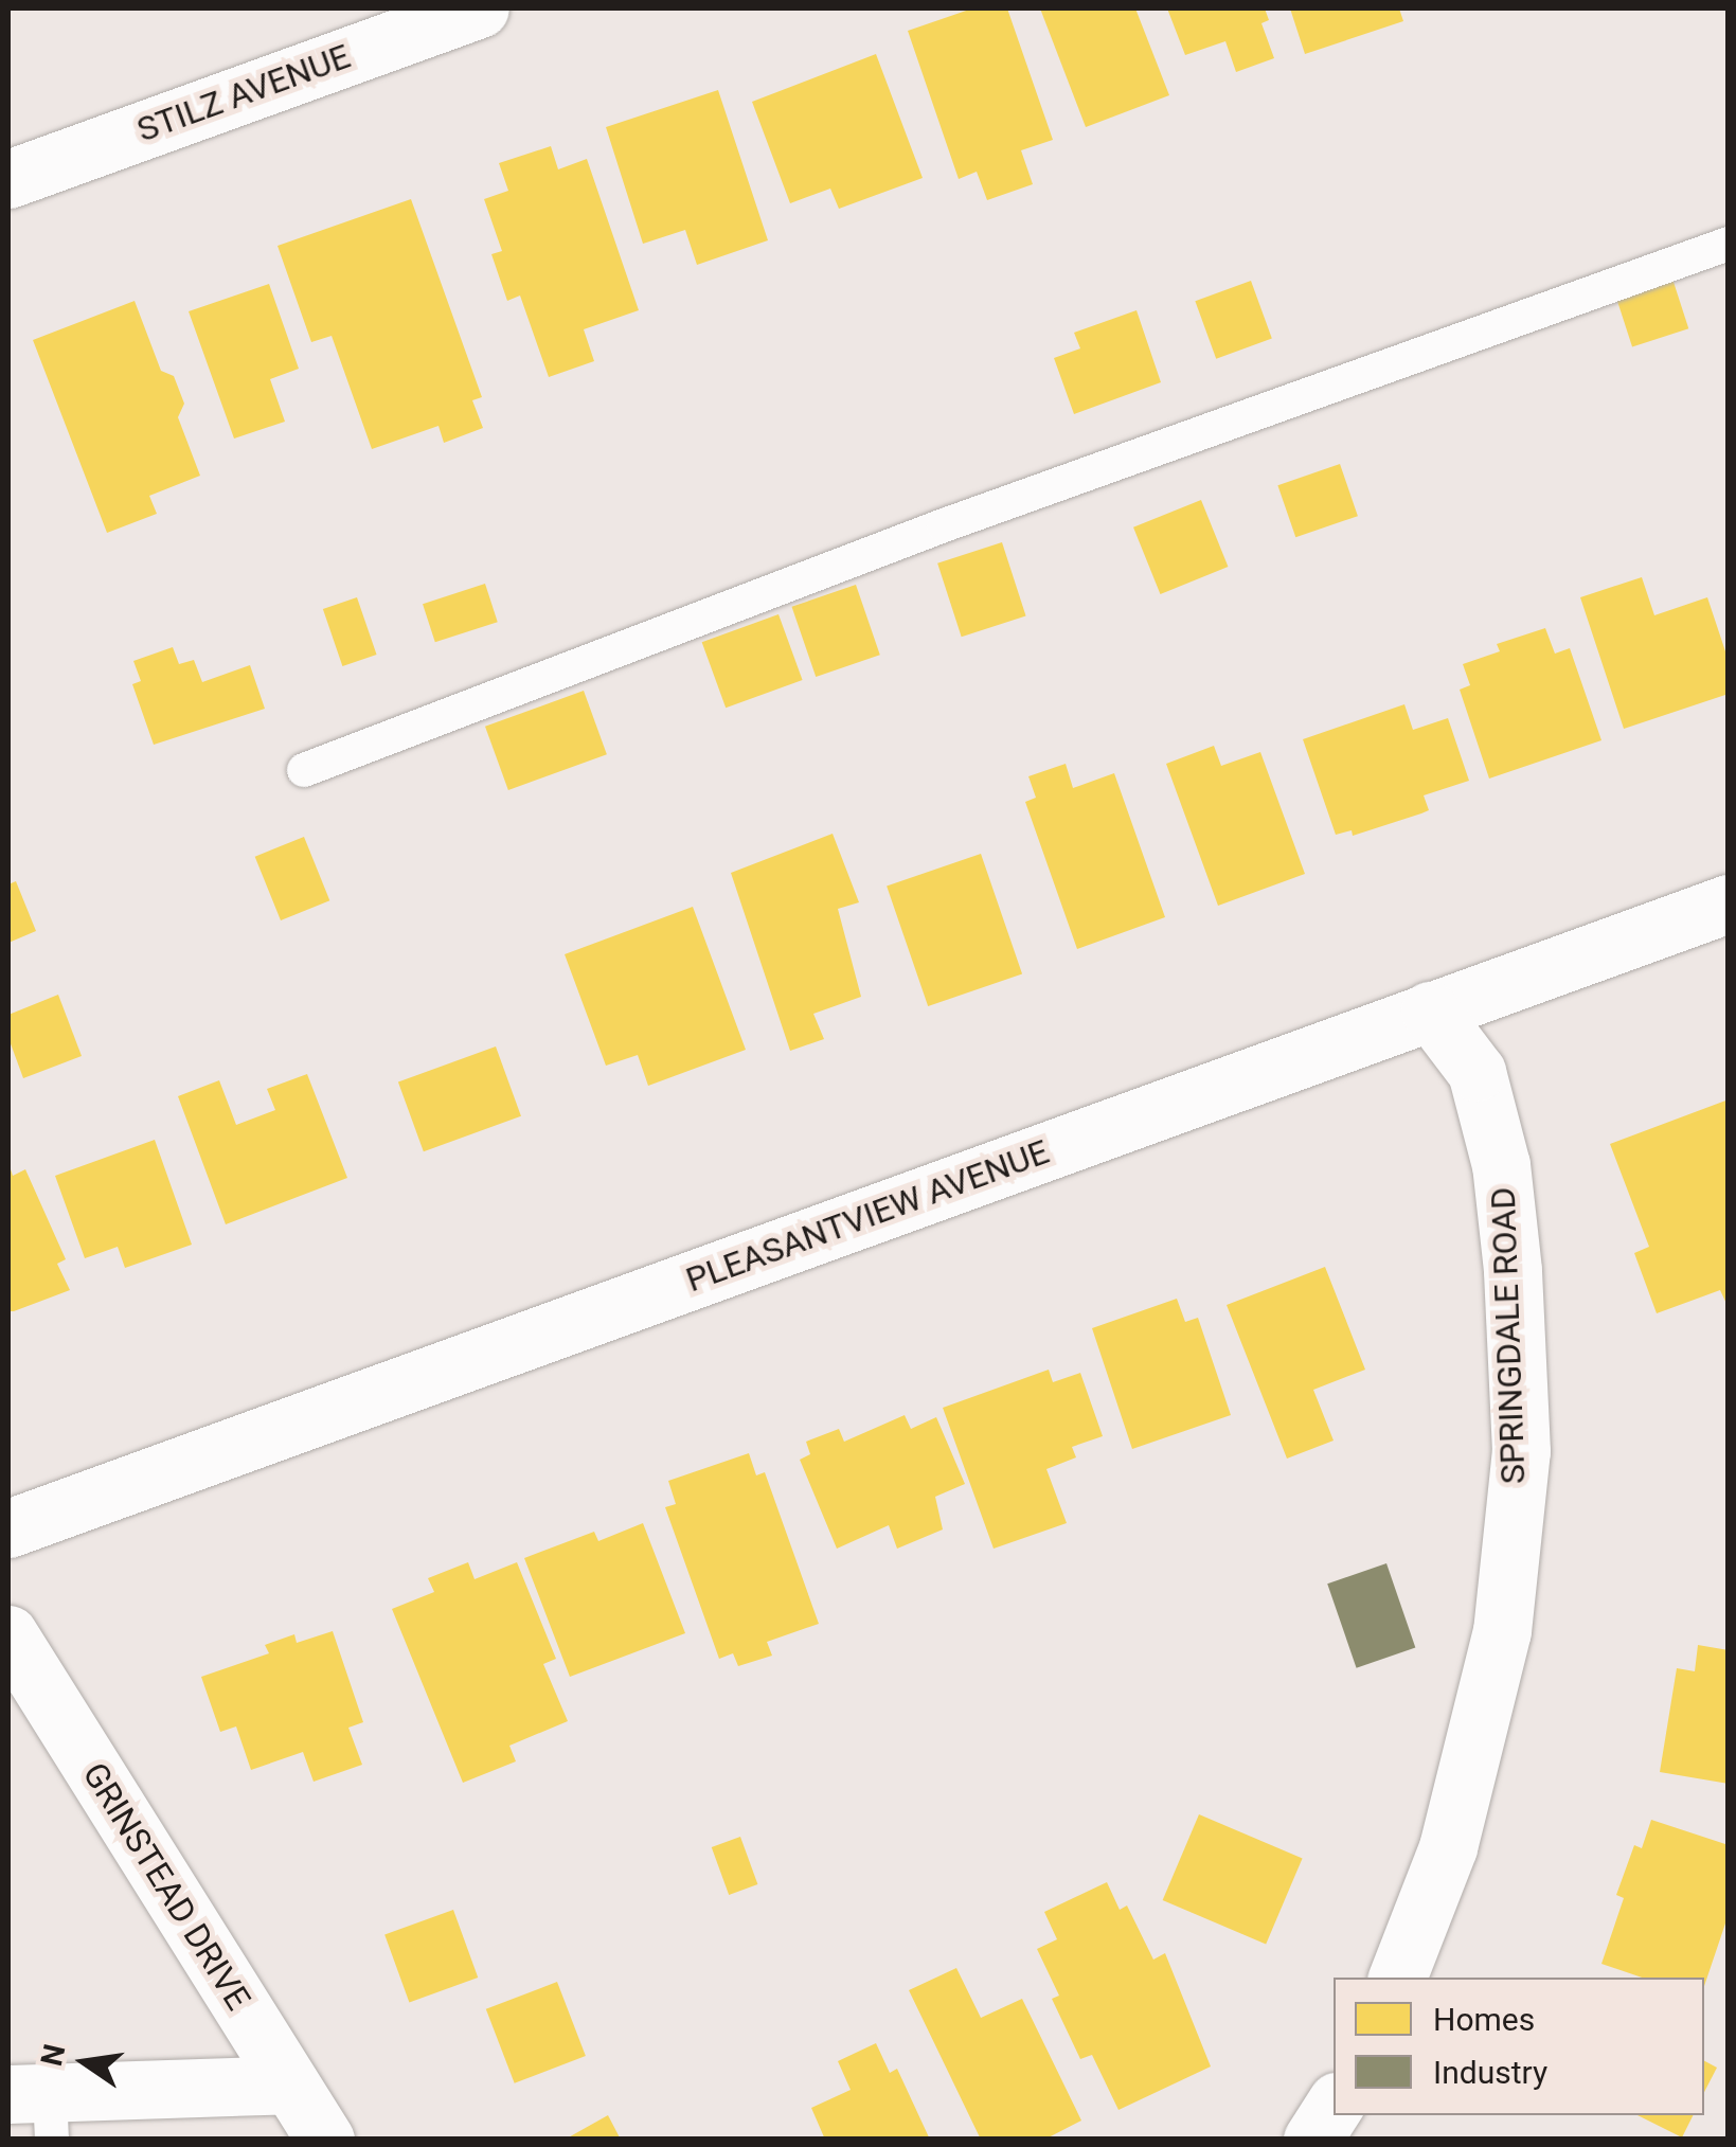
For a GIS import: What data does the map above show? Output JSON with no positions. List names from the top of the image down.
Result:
{
  "streets": {
    "street": [
      "STILZ AVENUE",
      "PLEASANTVIEW AVENUE",
      "SPRINGDALE ROAD",
      "GRINSTEAD DRIVE"
    ]
  },
  "crossings": [
    ["PLEASANTVIEW AVENUE", "SPRINGDALE ROAD"]
  ],
  "legend": ["Homes", "Industry"],
  "north": "left"
}
